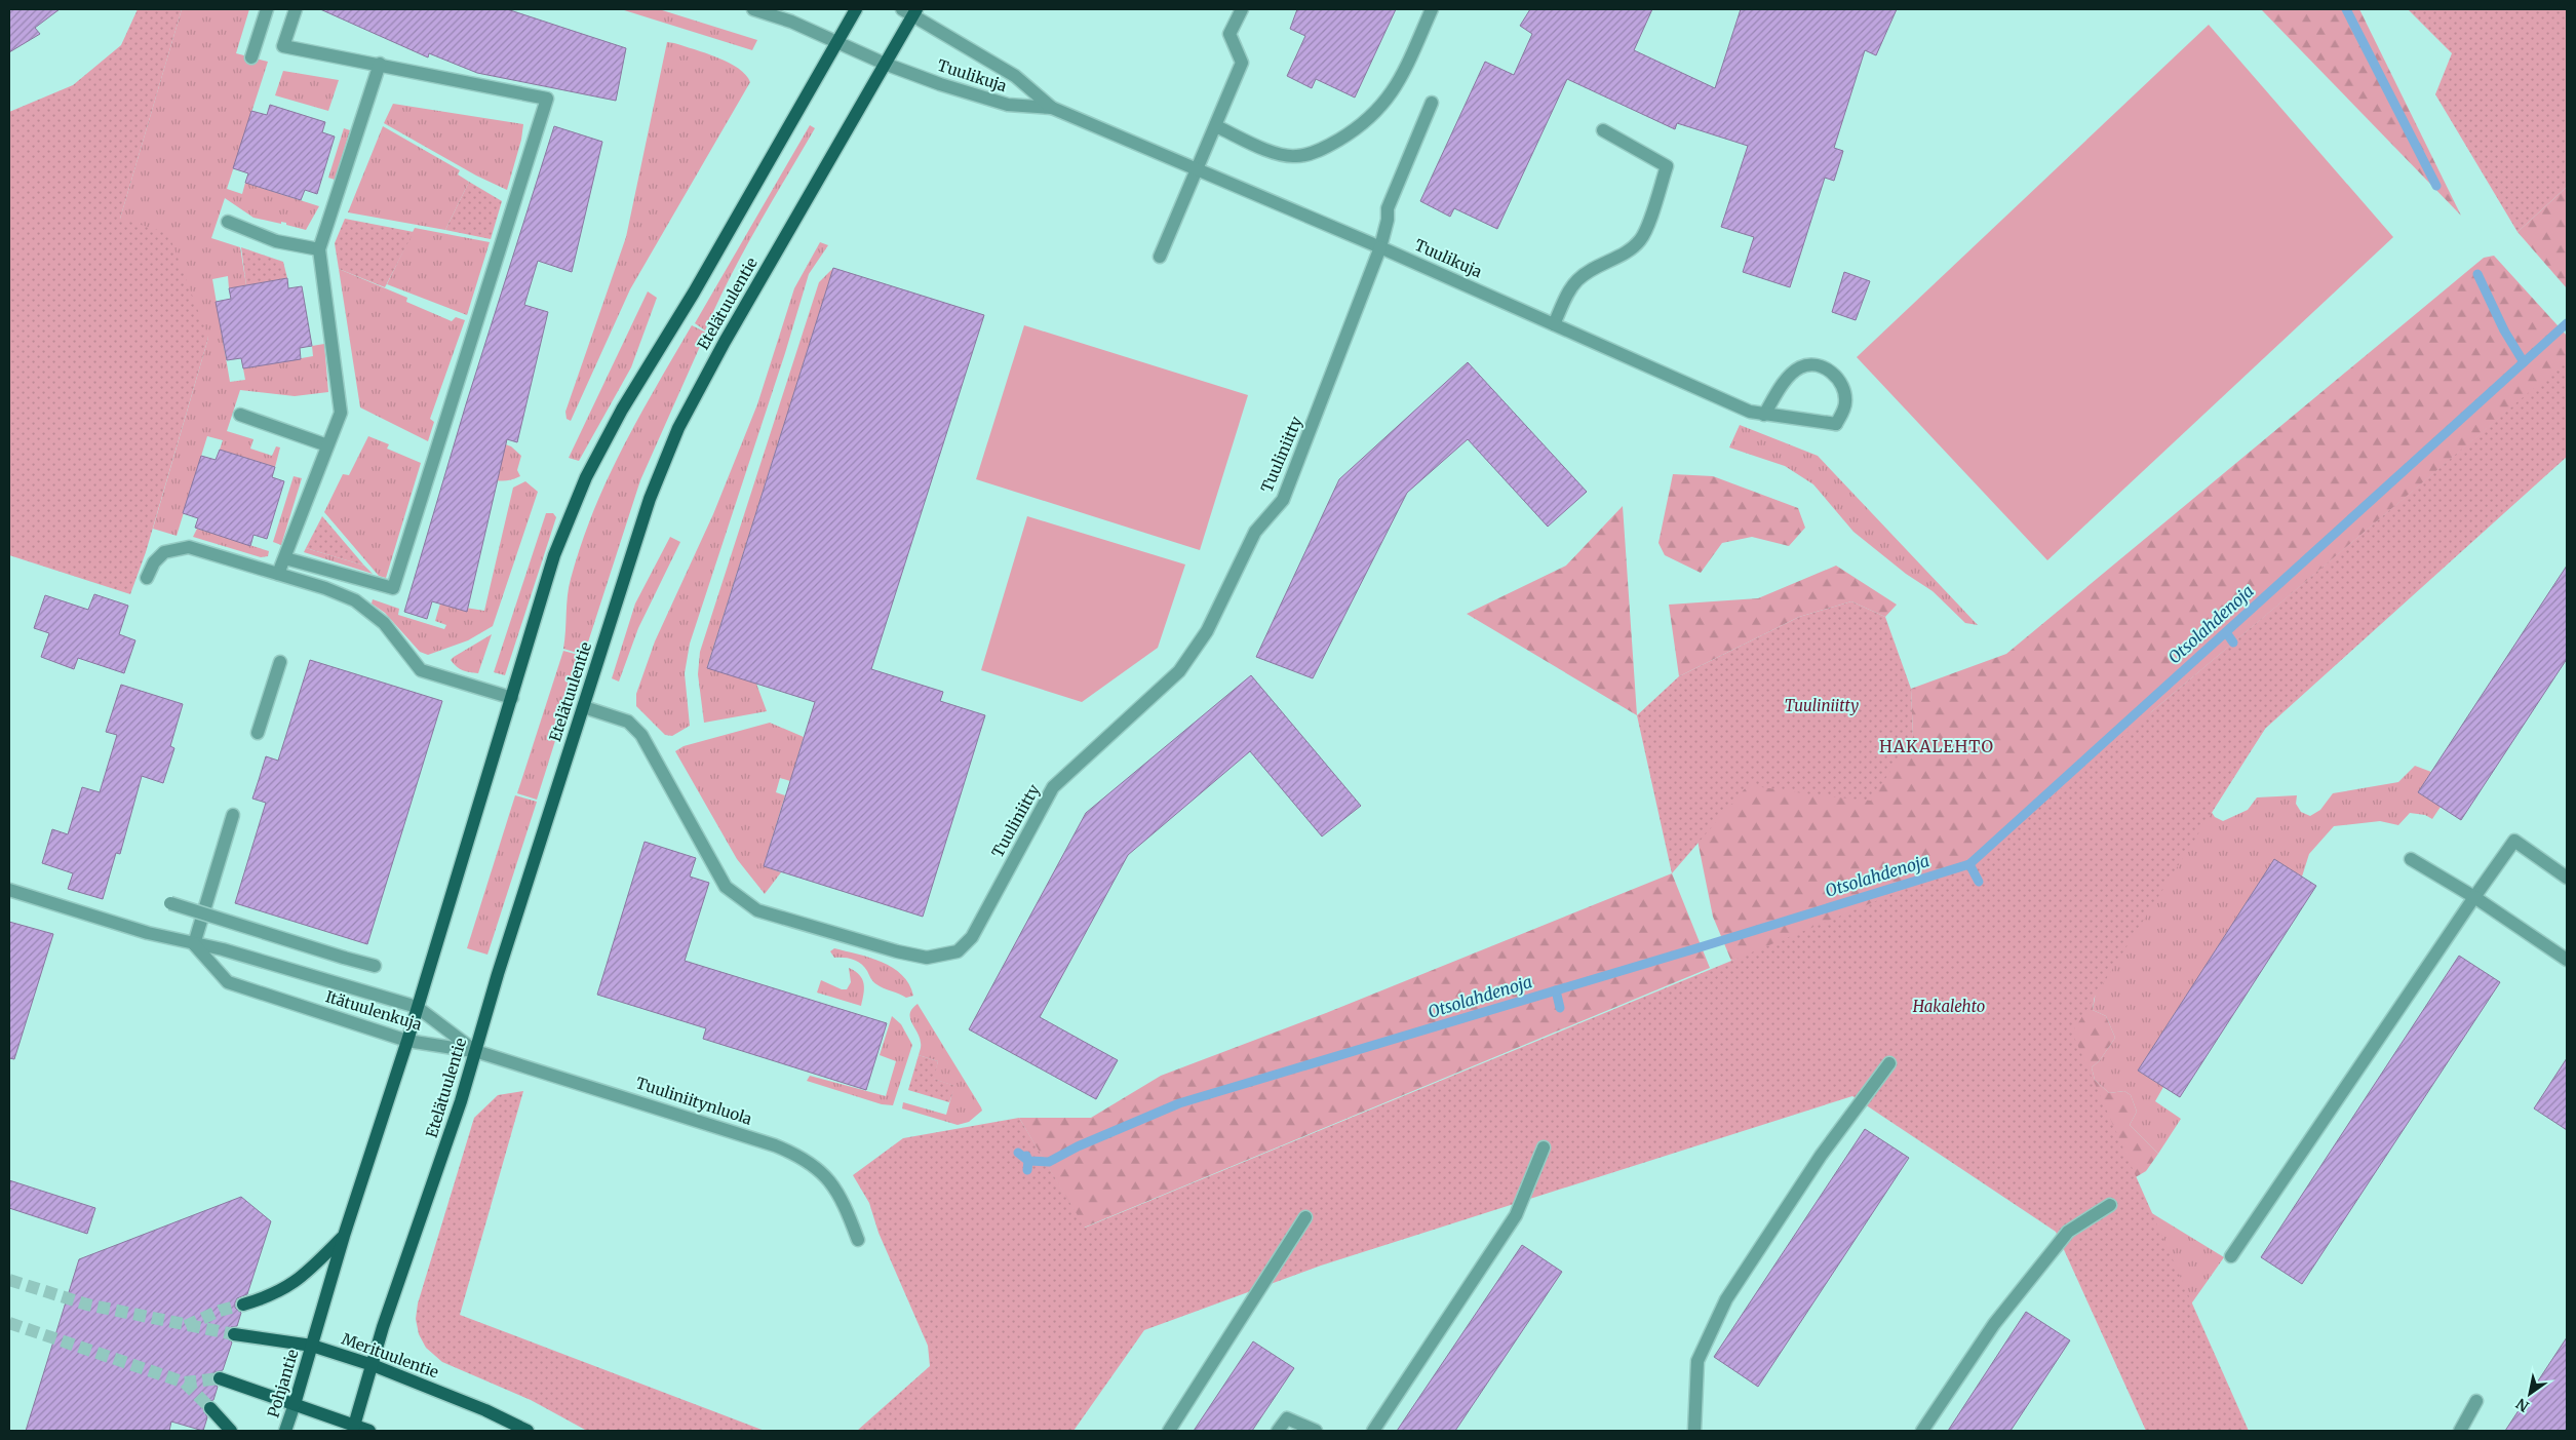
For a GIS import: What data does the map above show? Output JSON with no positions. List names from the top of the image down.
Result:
{
  "streets": {
    "main road": ["Etelätuulentie", "Merituulentie", "Pohjantie"],
    "street": [
      "Tuulikuja",
      "Tuuliniitty",
      "Itätuulenkuja",
      "Tuuliniitynluola"
    ]
  },
  "crossings": [
    ["Tuulikuja", "Etelätuulentie"],
    ["Tuulikuja", "Tuuliniitty"],
    ["Etelätuulentie", "Tuuliniitty"],
    ["Etelätuulentie", "Itätuulenkuja"],
    ["Etelätuulentie", "Tuuliniitynluola"],
    ["Etelätuulentie", "Merituulentie"],
    ["Itätuulenkuja", "Tuuliniitynluola"],
    ["Merituulentie", "Pohjantie"]
  ],
  "districts": ["HAKALEHTO"],
  "water": ["Otsolahdenoja"],
  "parks": ["Tuuliniitty", "Hakalehto"],
  "north": "bottom left"
}
